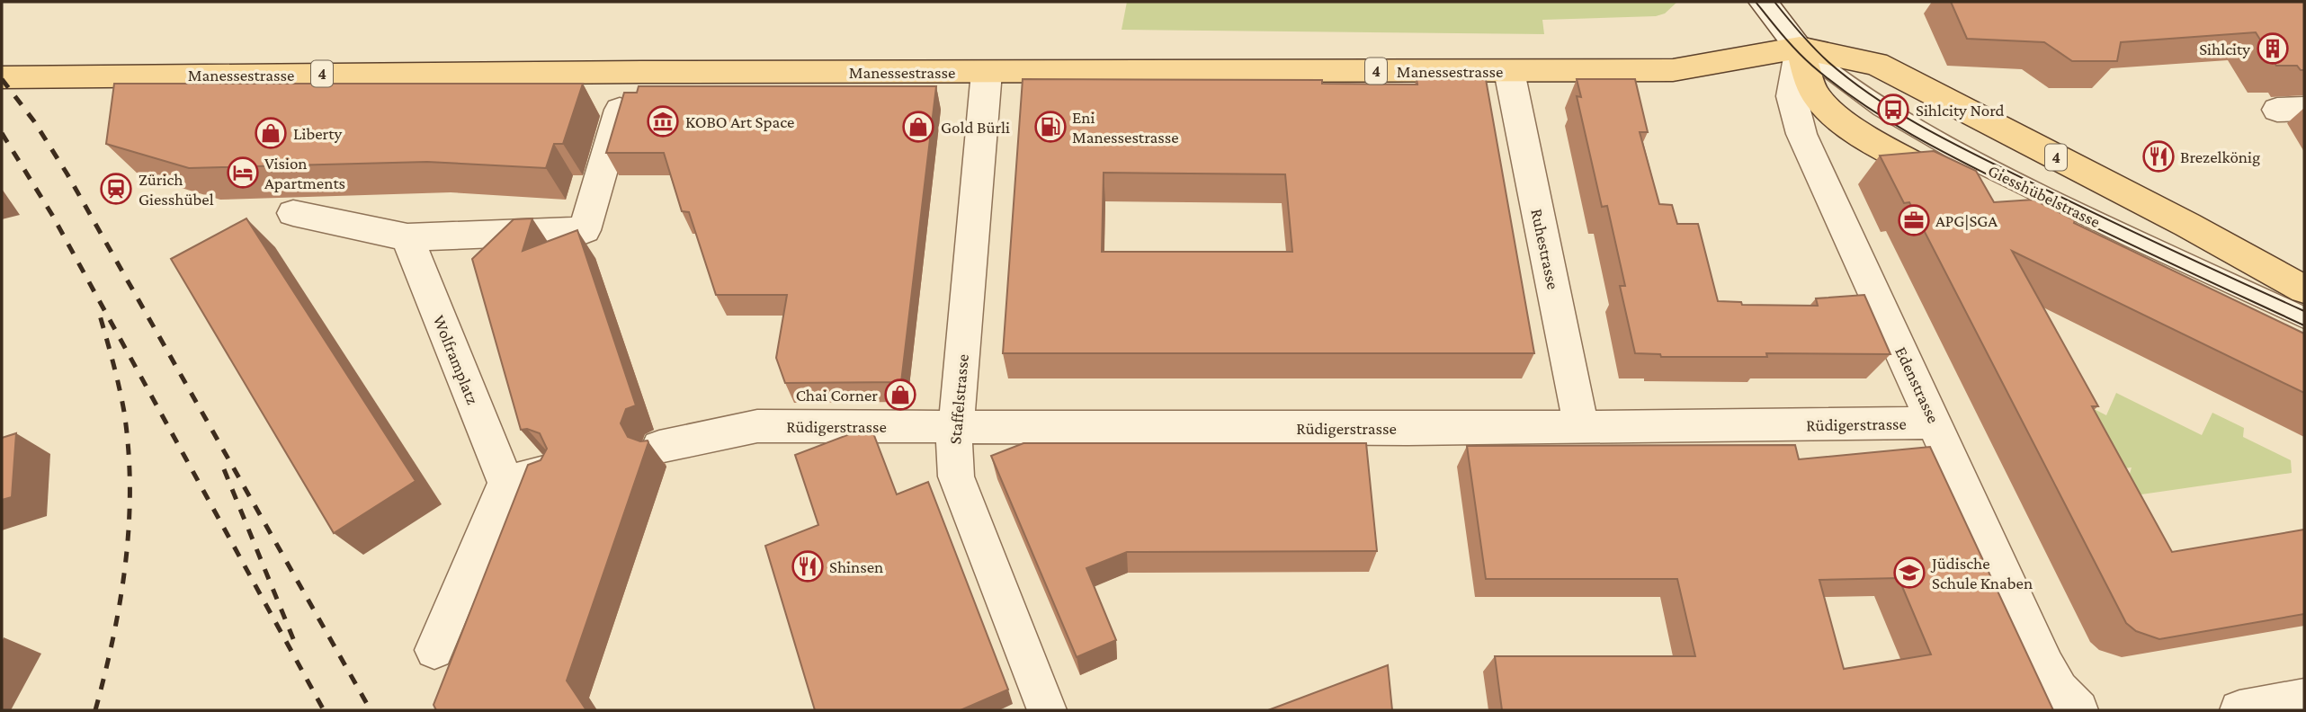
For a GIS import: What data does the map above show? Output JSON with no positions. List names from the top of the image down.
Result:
{
  "streets": {
    "main road": ["4", "Manessestrasse", "Giesshübelstrasse"],
    "street": [
      "Ruhestrasse",
      "Wolframplatz",
      "Edenstrasse",
      "Staffelstrasse",
      "Rüdigerstrasse"
    ]
  },
  "crossings": [
    ["4", "Manessestrasse"],
    ["4", "Giesshübelstrasse"],
    ["4", "Edenstrasse"],
    ["Manessestrasse", "Giesshübelstrasse"],
    ["Manessestrasse", "Ruhestrasse"],
    ["Manessestrasse", "Edenstrasse"],
    ["Manessestrasse", "Staffelstrasse"],
    ["Giesshübelstrasse", "Edenstrasse"],
    ["Ruhestrasse", "Rüdigerstrasse"],
    ["Edenstrasse", "Rüdigerstrasse"],
    ["Staffelstrasse", "Rüdigerstrasse"]
  ],
  "places": {
    "building": ["Sihlcity"],
    "bus stop": ["Sihlcity Nord"],
    "museum": ["KOBO Art Space"],
    "shop": ["Gold Bürli", "Liberty", "Chai Corner"],
    "fuel station": ["Eni Manessestrasse"],
    "restaurant": ["Brezelkönig", "Shinsen"],
    "hotel": ["Vision Apartments"],
    "station": ["Zürich Giesshübel"],
    "office": ["APG|SGA"],
    "school or university": ["Jüdische Schule Knaben"]
  }
}
